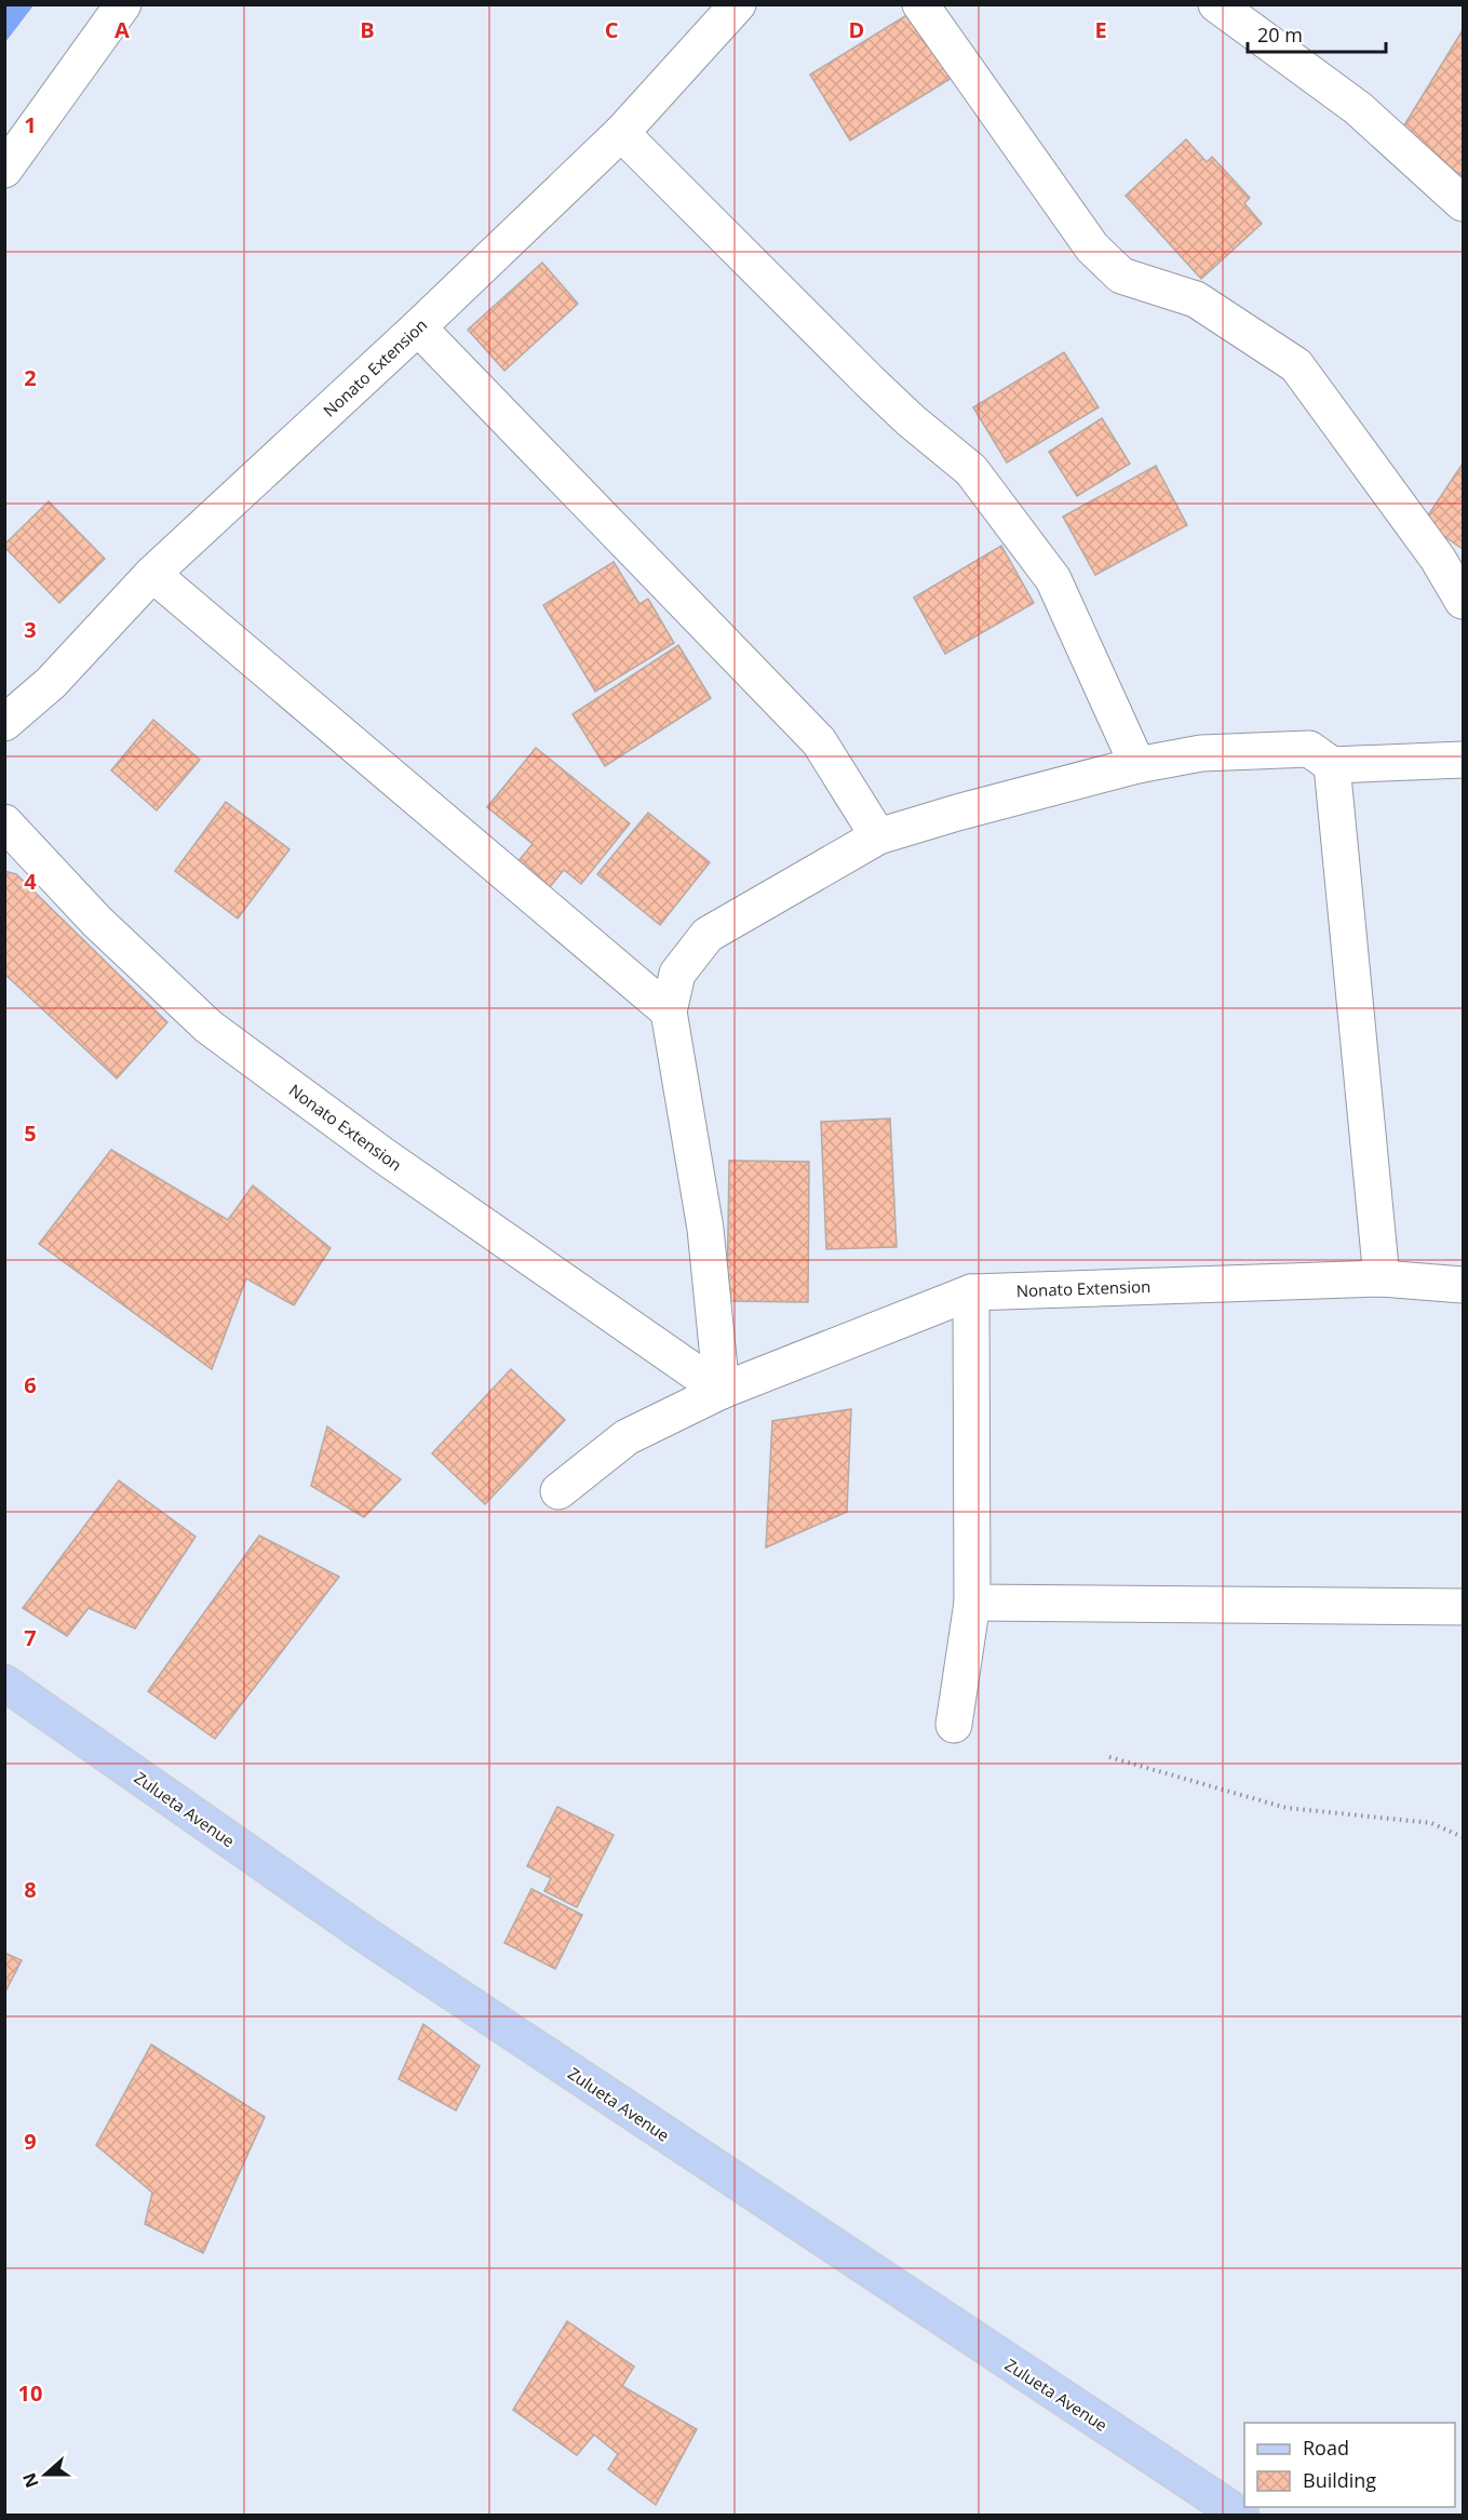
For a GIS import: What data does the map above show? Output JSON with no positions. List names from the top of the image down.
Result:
{
  "streets": {
    "main road": ["Zulueta Avenue"],
    "street": ["Nonato Extension"]
  },
  "legend": ["Road", "Building"],
  "scale_bar": "20 m",
  "north": "left",
  "grid": {
    "columns": [
      "A",
      "B",
      "C",
      "D",
      "E"
    ],
    "rows": [
      "1",
      "2",
      "3",
      "4",
      "5",
      "6",
      "7",
      "8",
      "9",
      "10"
    ]
  }
}
